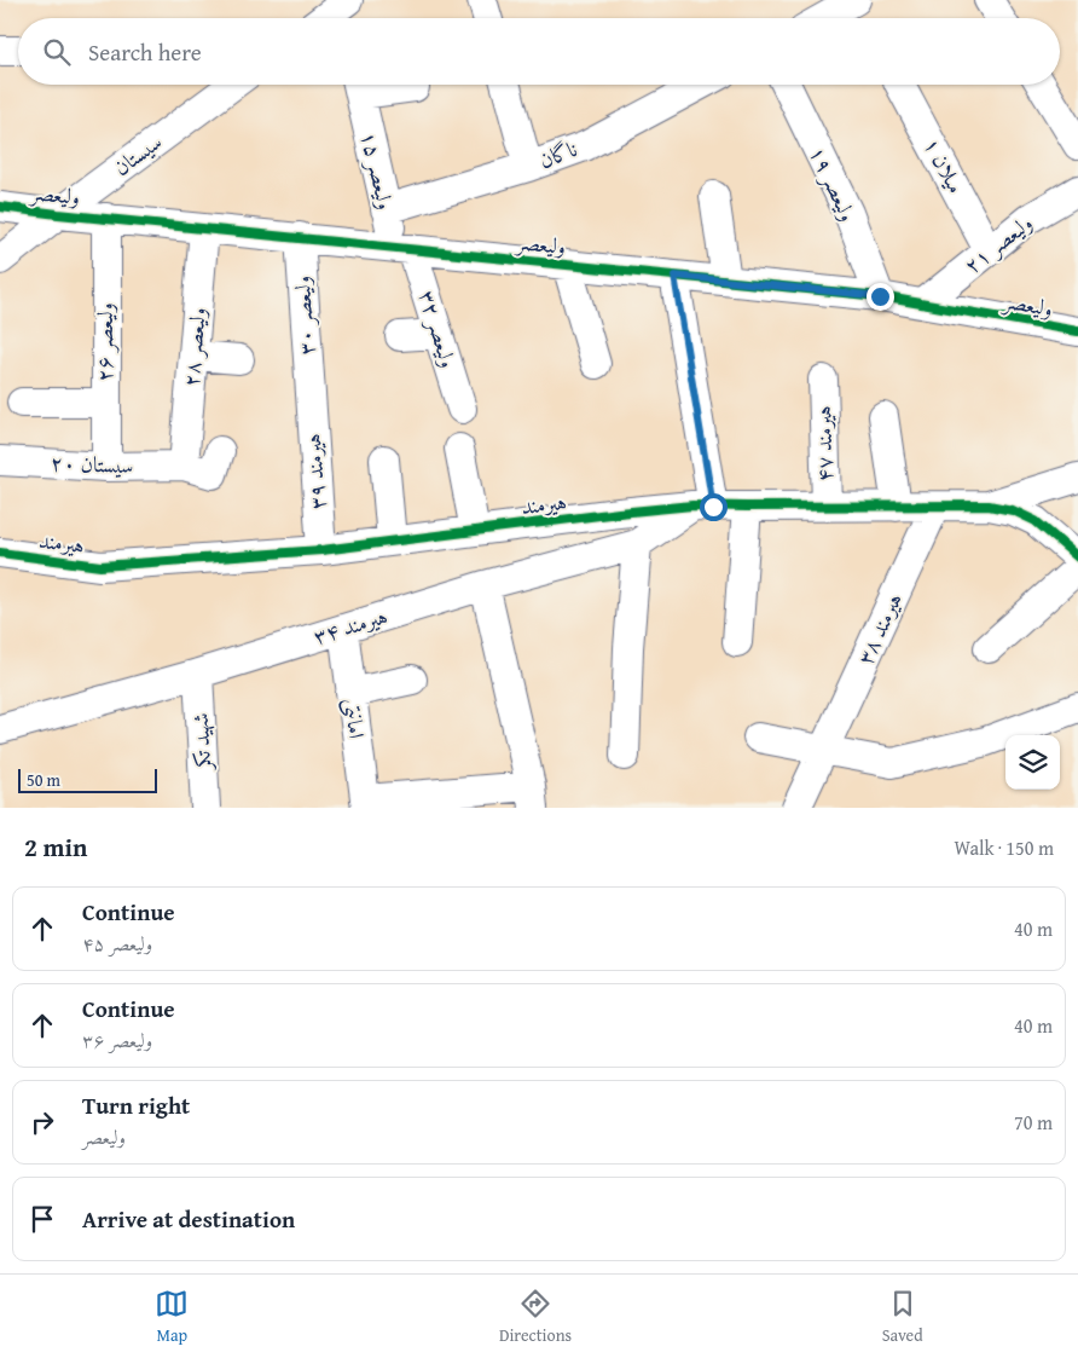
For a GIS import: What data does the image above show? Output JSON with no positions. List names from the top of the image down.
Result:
{
  "streets": {
    "street": [
      "سیستان",
      "ناگان",
      "میلان ۱",
      "ولیعصر ۱۵",
      "ولیعصر ۱۹",
      "ولیعصر",
      "ولیعصر ۲۱",
      "ولیعصر ۳۰",
      "ولیعصر ۳۲",
      "ولیعصر ۲۶",
      "ولیعصر ۲۸",
      "هیرمند ۴۷",
      "سیستان ۲۰",
      "هیرمند ۳۹",
      "هیرمند",
      "هیرمند ۳۴",
      "هیرمند ۳۸",
      "امانتی",
      "شهید تکر"
    ]
  },
  "crossings": [
    ["سیستان", "ولیعصر"],
    ["ناگان", "ولیعصر ۱۵"],
    ["میلان ۱", "ولیعصر ۲۱"],
    ["ولیعصر ۱۵", "ولیعصر"],
    ["ولیعصر ۱۵", "ولیعصر ۳۲"],
    ["ولیعصر ۱۹", "ولیعصر"],
    ["ولیعصر", "ولیعصر ۲۱"],
    ["ولیعصر", "ولیعصر ۳۰"],
    ["ولیعصر", "ولیعصر ۳۲"],
    ["ولیعصر", "ولیعصر ۲۶"],
    ["ولیعصر", "ولیعصر ۲۸"],
    ["ولیعصر ۳۰", "هیرمند ۳۹"],
    ["ولیعصر ۲۶", "سیستان ۲۰"],
    ["ولیعصر ۲۸", "سیستان ۲۰"],
    ["هیرمند ۴۷", "هیرمند"],
    ["هیرمند ۳۹", "هیرمند"],
    ["هیرمند", "هیرمند ۳۴"],
    ["هیرمند", "هیرمند ۳۸"],
    ["هیرمند ۳۴", "امانتی"],
    ["هیرمند ۳۴", "شهید تکر"]
  ],
  "scale_bar": "50 m",
  "page": {
    "search": "Search here",
    "scale": "50 m",
    "heading": ["2 min", "Walk · 150 m"],
    "list": [
      ["Continue", "ولیعصر ۴۵", "40 m"],
      ["Continue", "ولیعصر ۳۶", "40 m"],
      ["Turn right", "ولیعصر", "70 m"],
      "Arrive at destination"
    ],
    "nav": ["Map", "Directions", "Saved"]
  }
}
